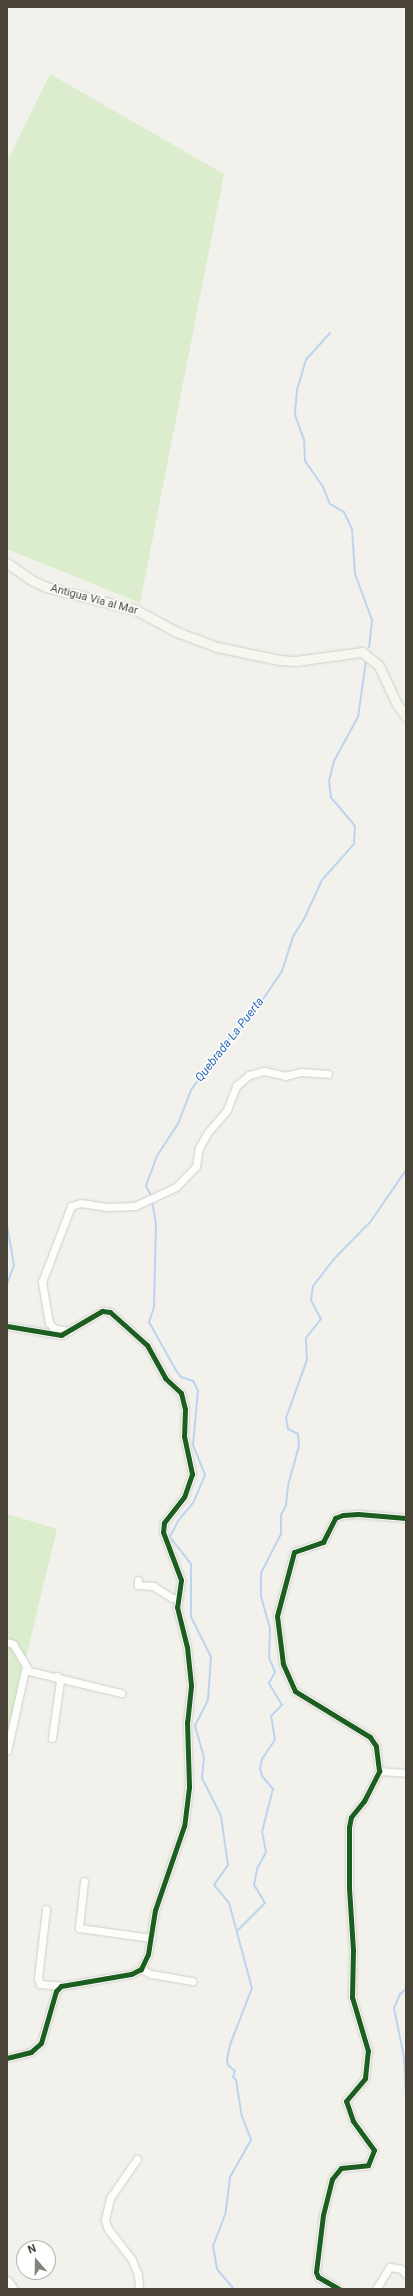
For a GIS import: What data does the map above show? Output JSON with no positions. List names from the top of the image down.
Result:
{
  "streets": {
    "main road": ["Antigua Vía al Mar"]
  },
  "water": ["Quebrada La Puerta"],
  "north": "top"
}
